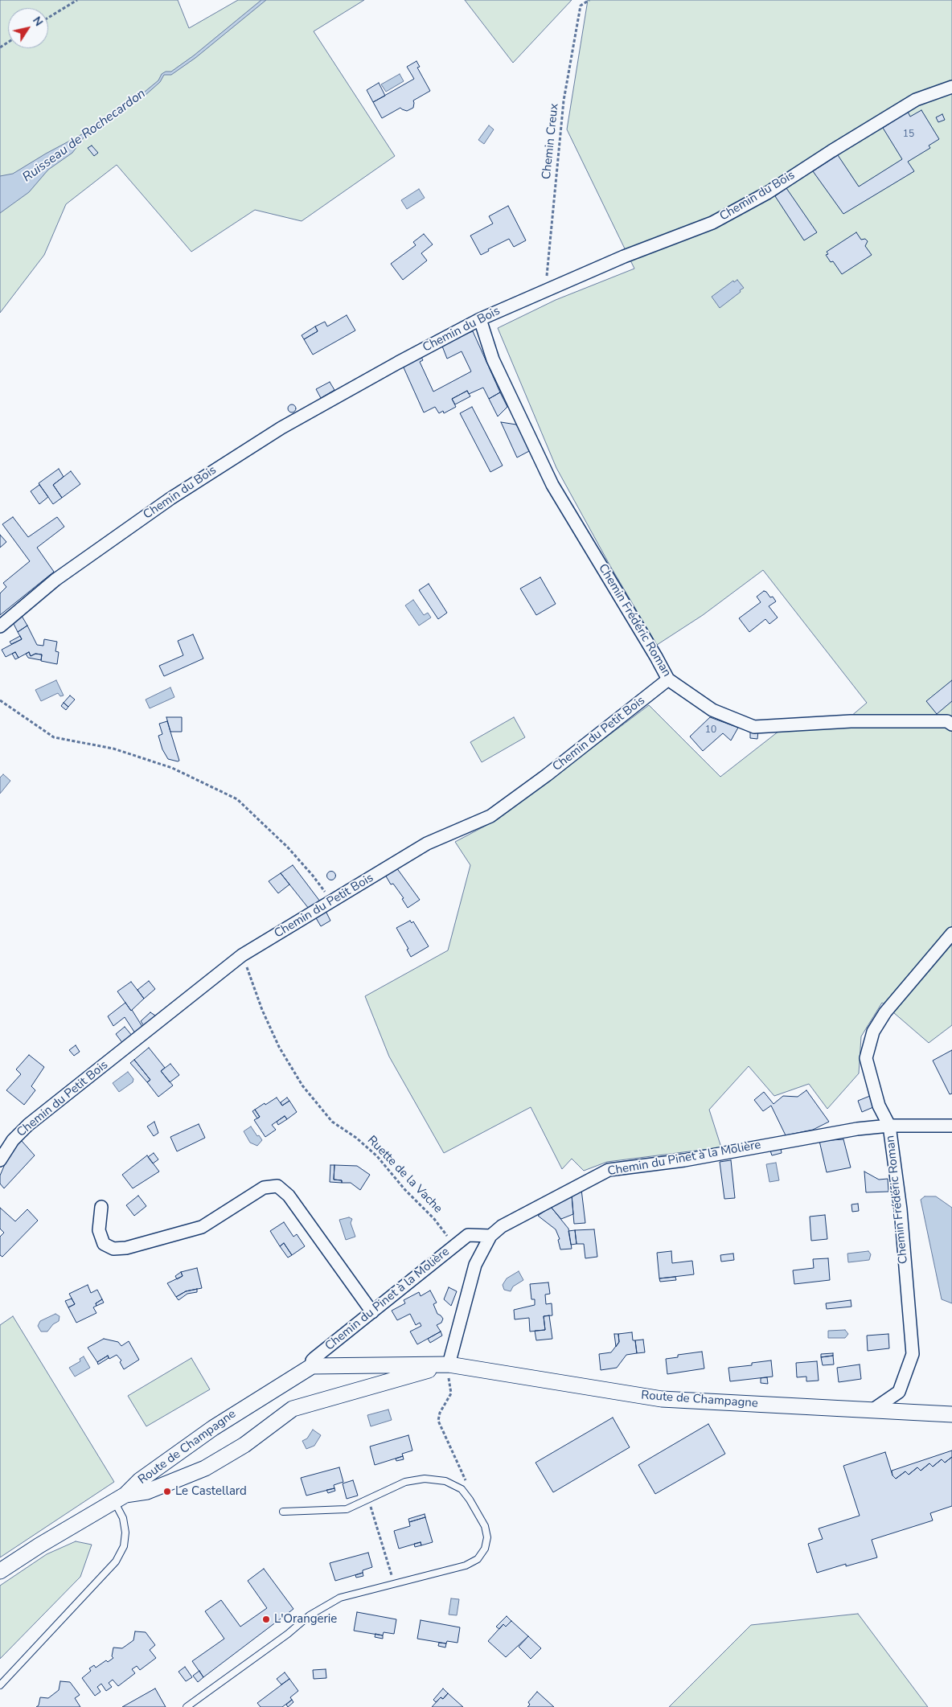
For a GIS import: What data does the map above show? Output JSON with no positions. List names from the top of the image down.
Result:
{
  "streets": {
    "street": [
      "Chemin du Bois",
      "Chemin Frédéric Roman",
      "Chemin du Petit Bois",
      "Chemin du Pinet à la Molière",
      "Route de Champagne"
    ],
    "path": ["Chemin Creux", "Ruette de la Vache"]
  },
  "crossings": [
    ["Chemin Creux", "Chemin du Bois"],
    ["Chemin du Bois", "Chemin Frédéric Roman"],
    ["Chemin Frédéric Roman", "Chemin du Petit Bois"],
    ["Chemin Frédéric Roman", "Chemin du Pinet à la Molière"],
    ["Chemin Frédéric Roman", "Route de Champagne"],
    ["Chemin du Petit Bois", "Ruette de la Vache"],
    ["Chemin du Pinet à la Molière", "Ruette de la Vache"],
    ["Chemin du Pinet à la Molière", "Route de Champagne"]
  ],
  "water": ["Ruisseau de Rochecardon"],
  "places": ["Le Castellard", "L'Orangerie"],
  "house_numbers": ["15", "10"],
  "north": "top right"
}
